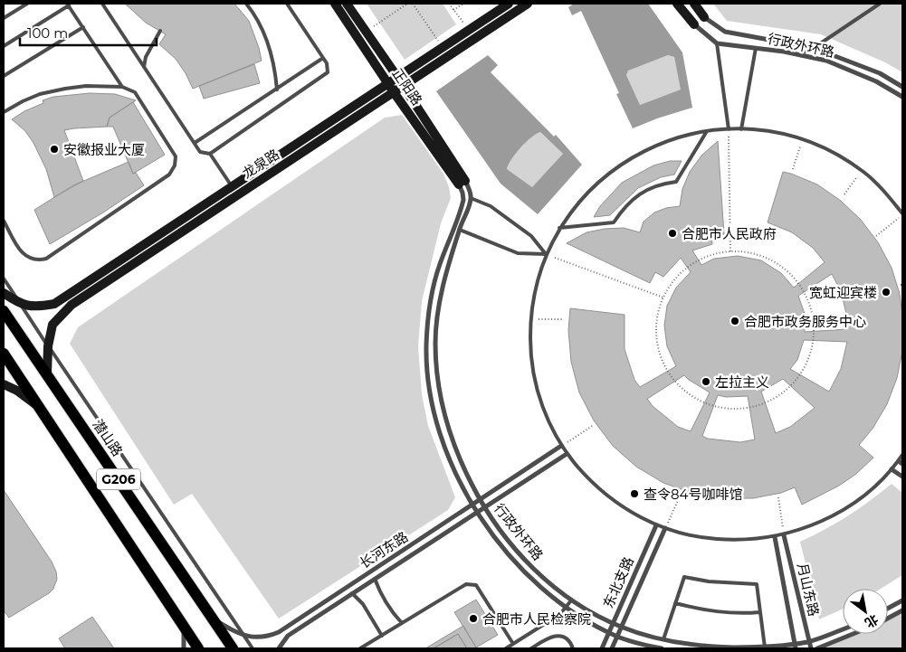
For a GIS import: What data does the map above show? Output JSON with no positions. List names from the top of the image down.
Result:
{
  "streets": {
    "main road": ["潜山路", "G206"],
    "street": [
      "行政外环路",
      "正阳路",
      "龙泉路",
      "长河东路",
      "东北支路",
      "月山东路"
    ]
  },
  "crossings": [
    ["行政外环路", "正阳路"],
    ["行政外环路", "长河东路"],
    ["行政外环路", "东北支路"],
    ["行政外环路", "月山东路"],
    ["正阳路", "龙泉路"],
    ["龙泉路", "潜山路"],
    ["潜山路", "长河东路"]
  ],
  "places": [
    "安徽报业大厦",
    "合肥市人民政府",
    "宽虹迎宾楼",
    "合肥市政务服务中心",
    "左拉主义",
    "查令84号咖啡馆",
    "合肥市人民检察院"
  ],
  "scale_bar": "100 m",
  "north": "bottom right"
}
